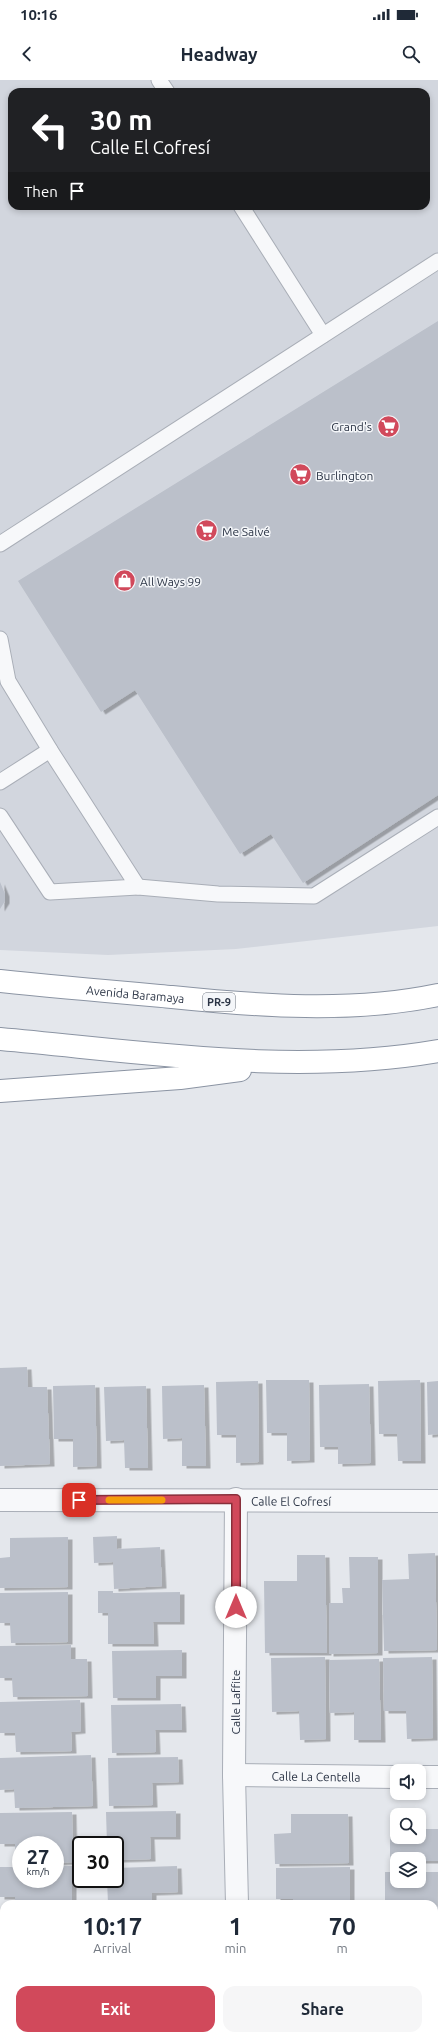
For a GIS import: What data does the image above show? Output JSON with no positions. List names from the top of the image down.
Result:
{
  "streets": {
    "highway": ["Avenida Baramaya", "PR-9"],
    "street": ["Calle El Cofresí", "Calle Laffite", "Calle La Centella"]
  },
  "crossings": [
    ["Calle El Cofresí", "Calle Laffite"],
    ["Calle Laffite", "Calle La Centella"]
  ],
  "places": {
    "supermarket": ["Grand's", "Burlington", "Me Salvé"],
    "shop": ["All Ways 99"]
  },
  "page": {
    "status": "10:16",
    "header": "Headway",
    "turn": ["30 m", "Calle El Cofresí"],
    "then": "Then",
    "speed": "27 km/h",
    "limit": "30",
    "eta": [
      "10:17",
      "Arrival",
      "1",
      "min",
      "70",
      "m"
    ],
    "buttons": ["Exit", "Share"]
  }
}
